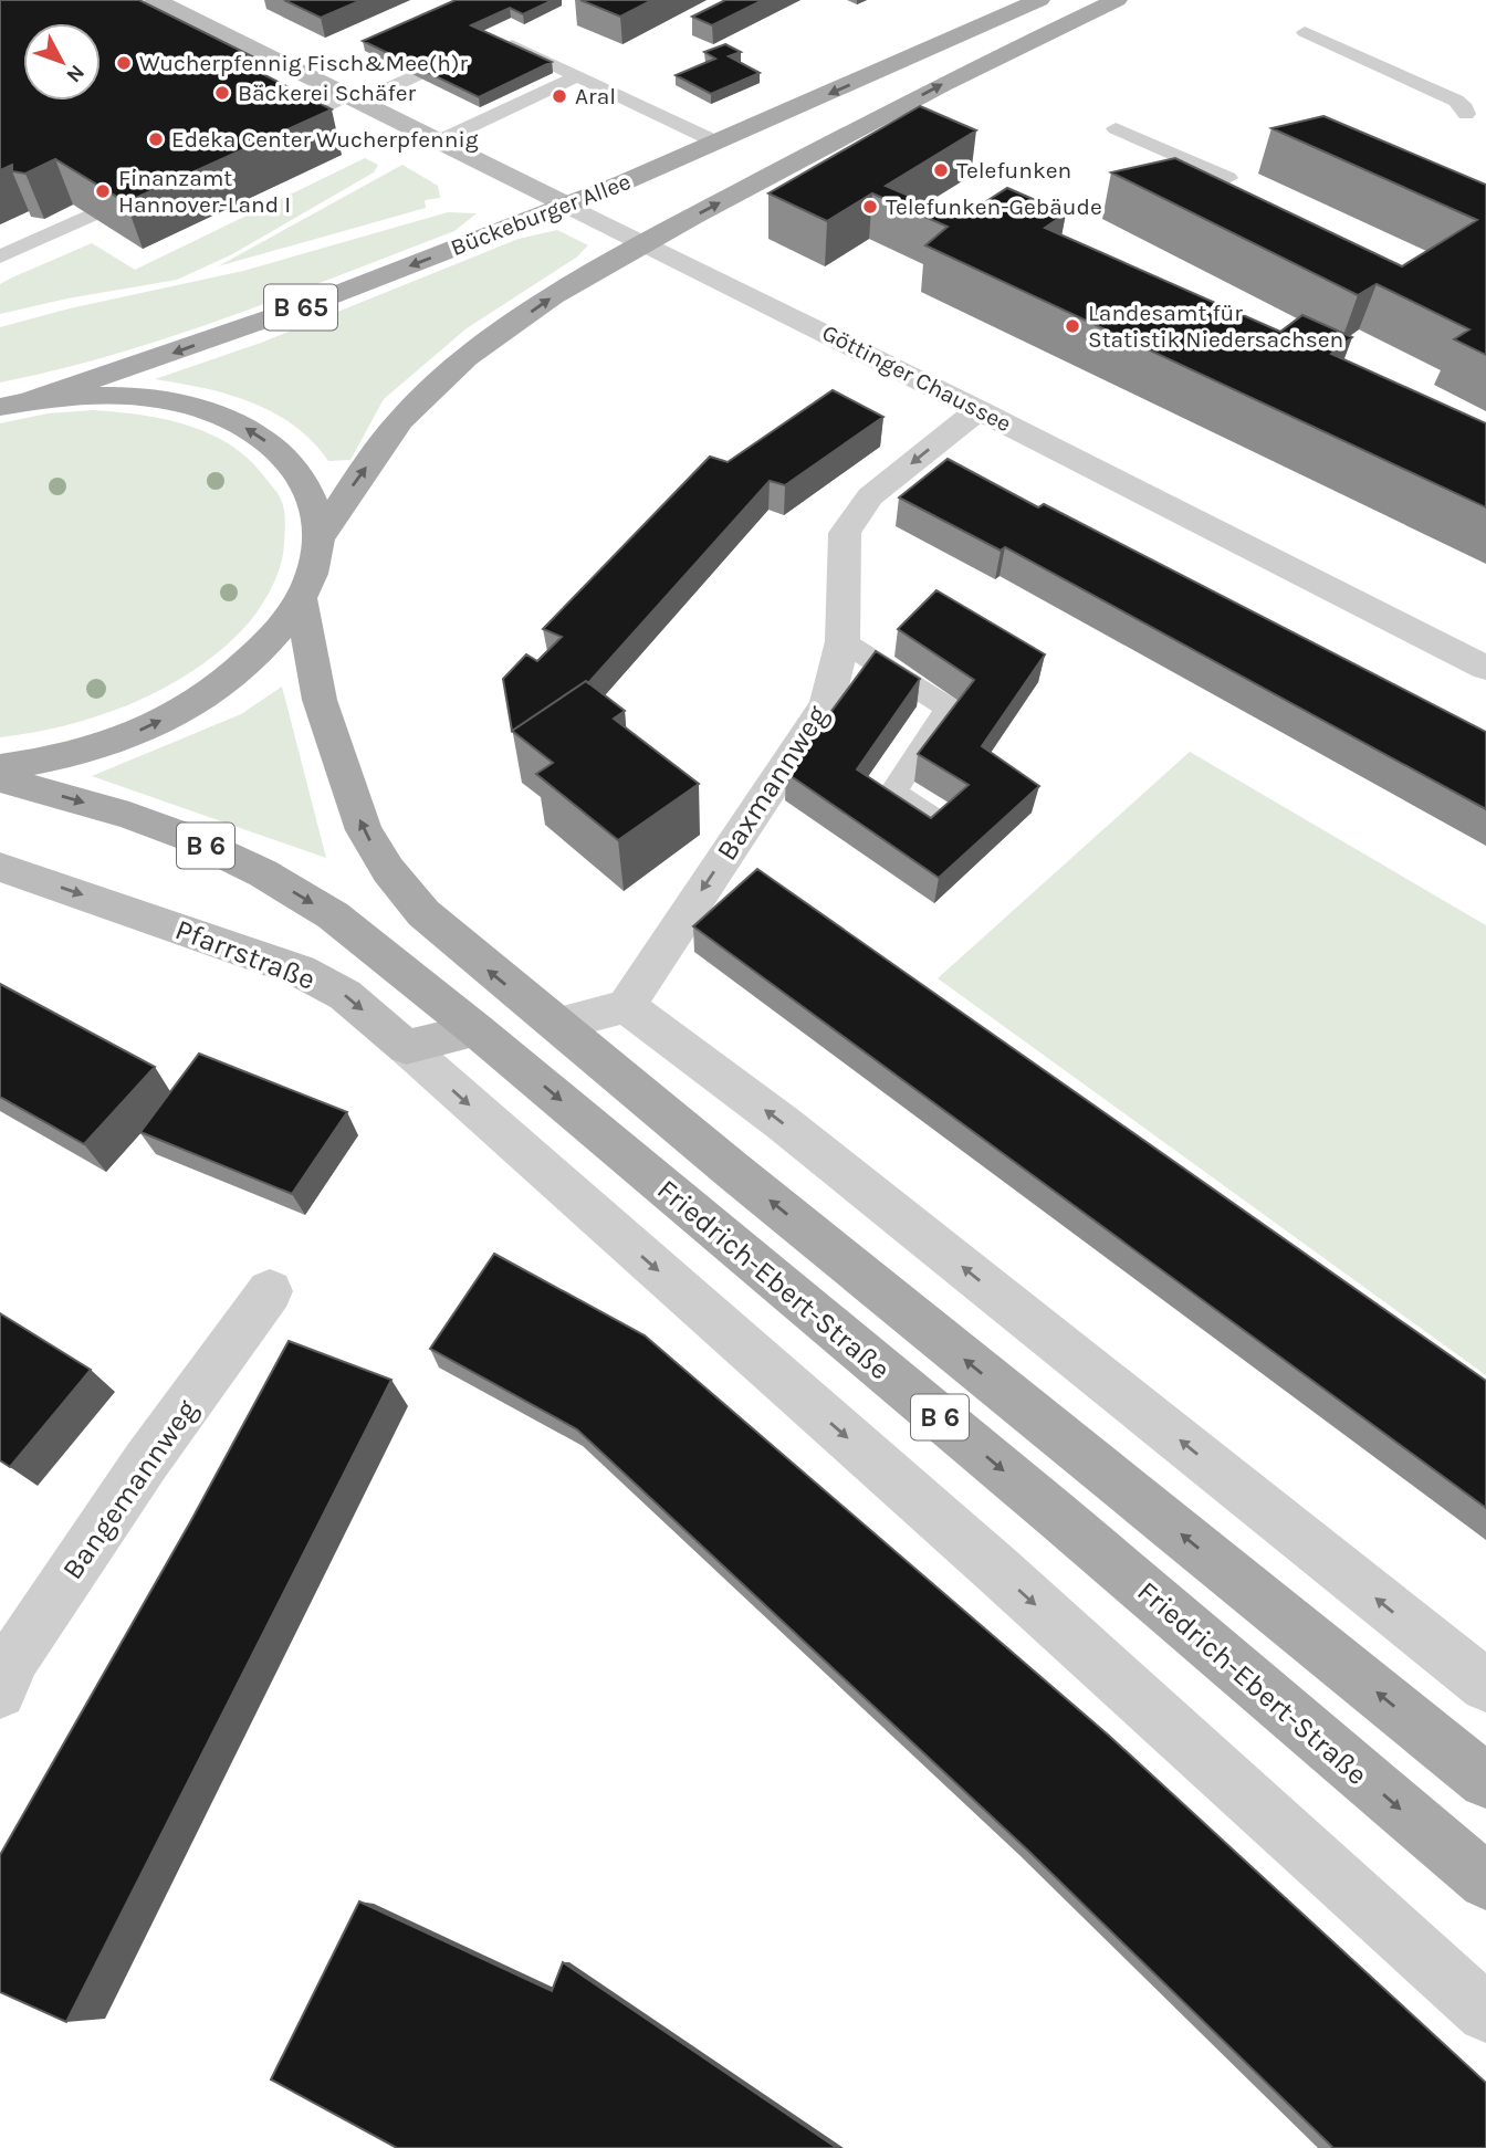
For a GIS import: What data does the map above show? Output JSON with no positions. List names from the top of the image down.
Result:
{
  "streets": {
    "main road": [
      "Bückeburger Allee",
      "B 65",
      "B 6",
      "Friedrich-Ebert-Straße"
    ],
    "street": [
      "Göttinger Chaussee",
      "Baxmannweg",
      "Pfarrstraße",
      "Bangemannweg"
    ]
  },
  "crossings": [
    ["Bückeburger Allee", "Göttinger Chaussee"],
    ["Göttinger Chaussee", "Baxmannweg"]
  ],
  "one_way": ["Baxmannweg", "Pfarrstraße"],
  "places": [
    "Wucherpfennig Fisch&Mee(h)r",
    "Bäckerei Schäfer",
    "Aral",
    "Edeka Center Wucherpfennig",
    "Telefunken",
    "Finanzamt Hannover-Land I",
    "Telefunken-Gebäude",
    "Landesamt für Statistik Niedersachsen"
  ],
  "north": "bottom right"
}
